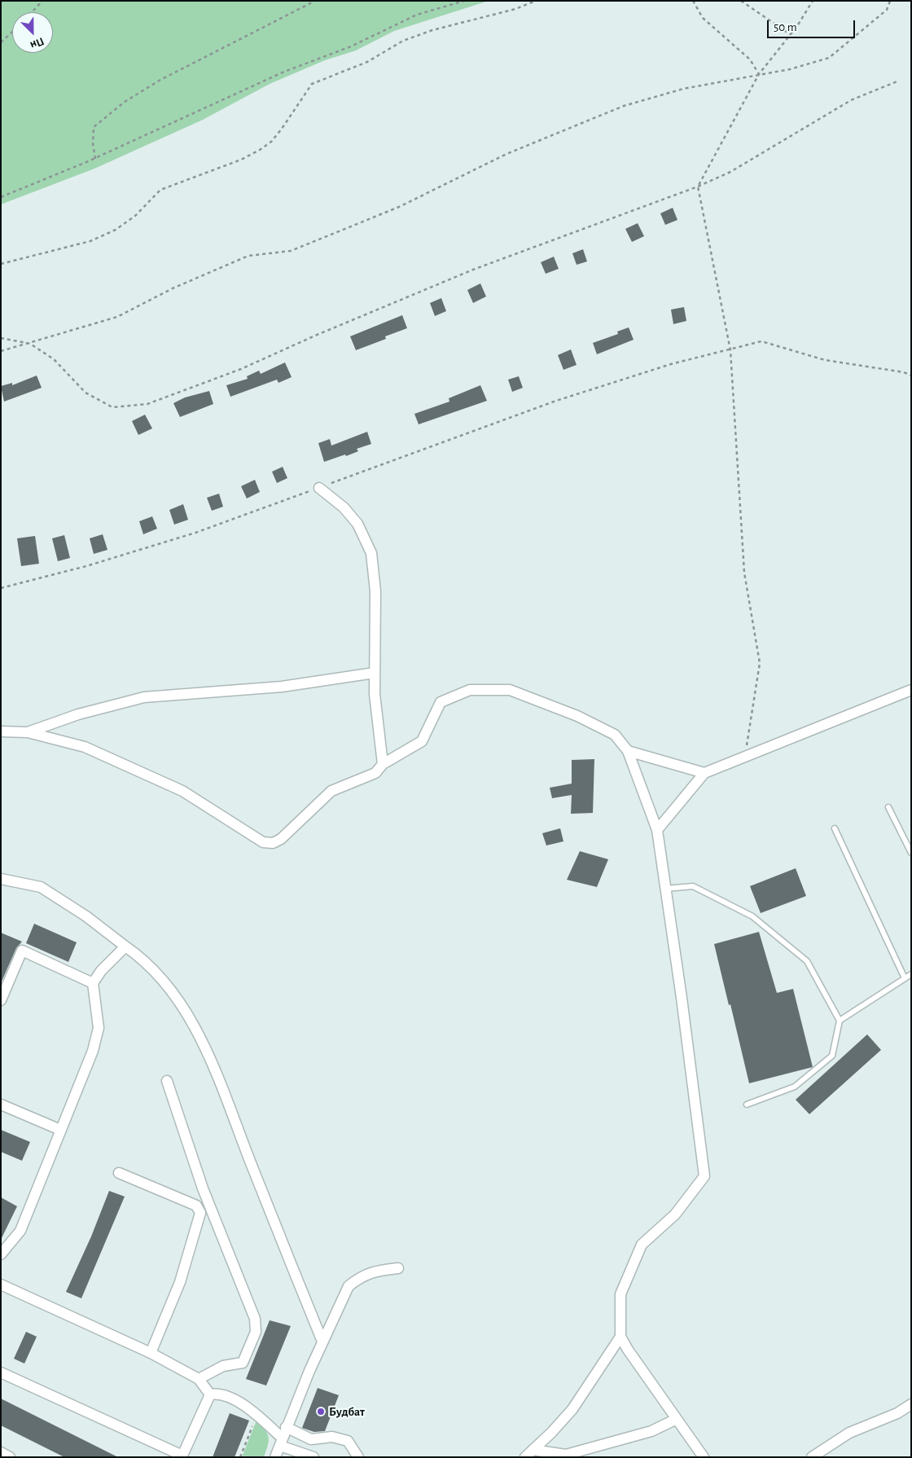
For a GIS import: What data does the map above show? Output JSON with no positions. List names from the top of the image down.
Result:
{
  "places": ["Будбат"],
  "scale_bar": "50 m",
  "north": "bottom right"
}
